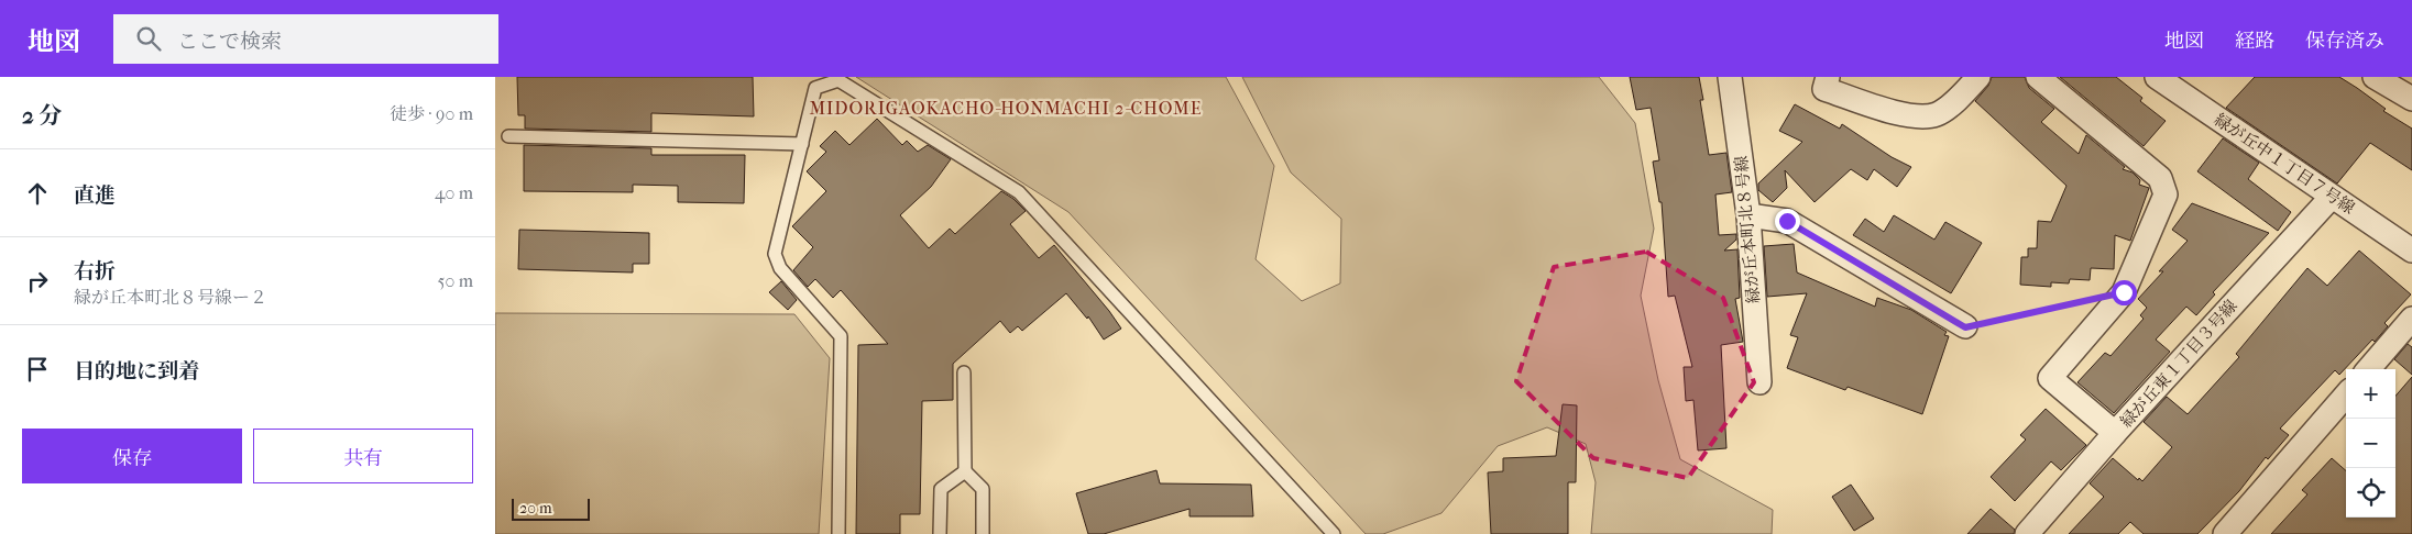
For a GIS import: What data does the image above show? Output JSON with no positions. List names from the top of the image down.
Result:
{
  "streets": {
    "street": ["緑が丘中１丁目７号線", "緑が丘本町北８号線", "緑が丘東１丁目３号線"]
  },
  "crossings": [
    ["緑が丘中１丁目７号線", "緑が丘東１丁目３号線"]
  ],
  "districts": ["MIDORIGAOKACHO-HONMACHI 2-CHOME"],
  "scale_bar": "20 m",
  "page": {
    "header": "地図",
    "search": "ここで検索",
    "nav": ["地図", "経路", "保存済み"],
    "heading": ["2 分", "徒歩 · 90 m"],
    "list": [
      ["直進", "40 m"],
      ["右折", "緑が丘本町北８号線ー２", "50 m"],
      "目的地に到着"
    ],
    "map_buttons": ["+", "−"],
    "buttons": ["保存", "共有"],
    "scale": "20 m"
  }
}
